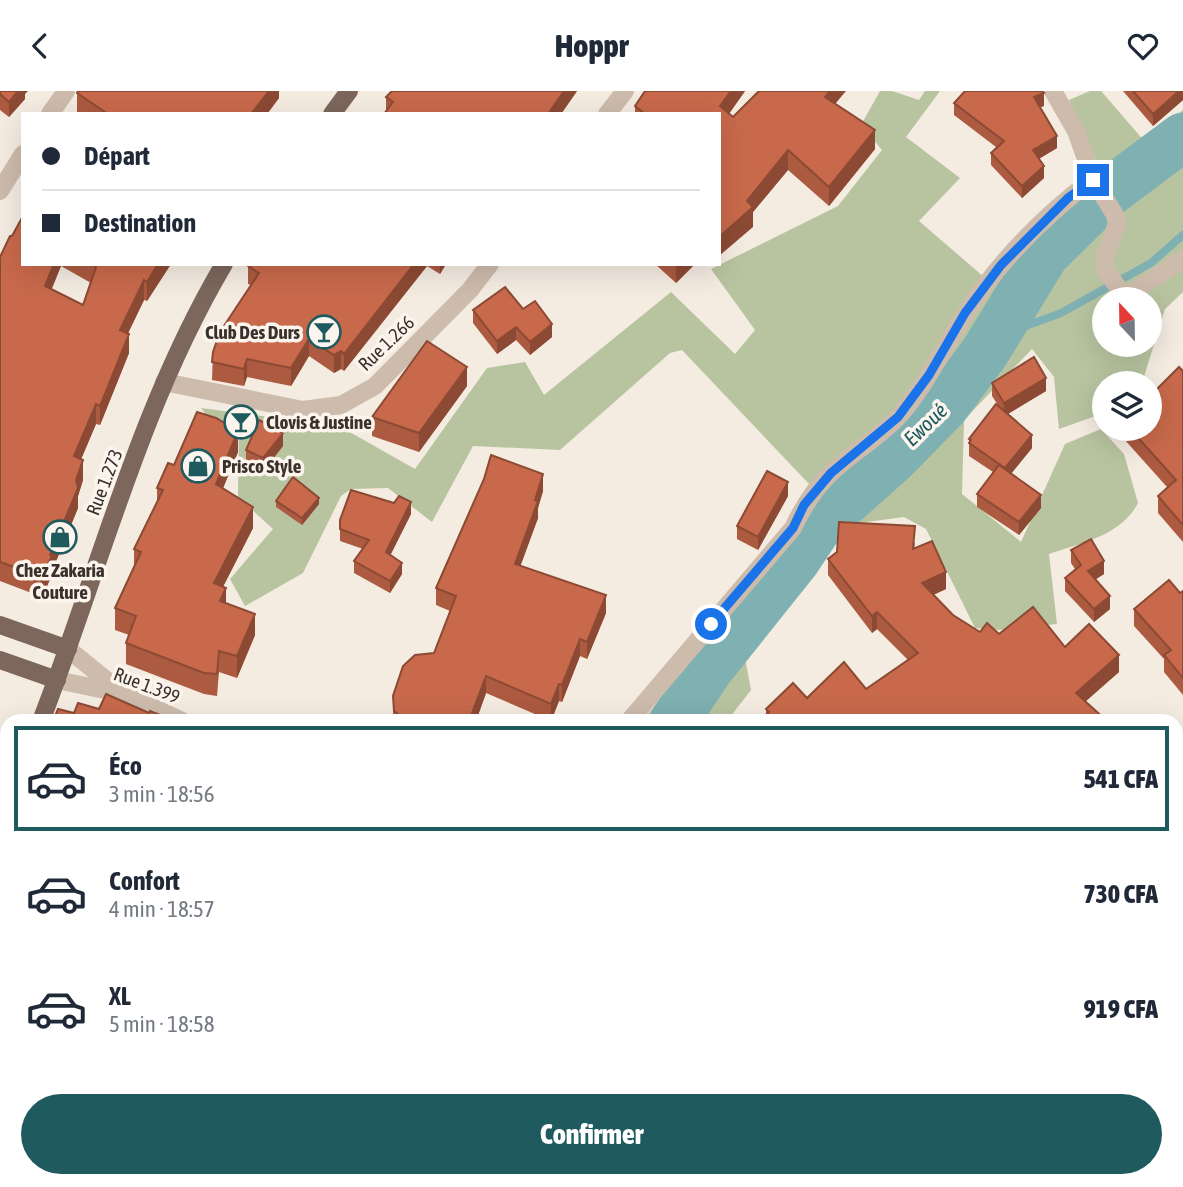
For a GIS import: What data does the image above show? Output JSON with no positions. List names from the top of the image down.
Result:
{
  "streets": {
    "main road": ["Rue 1.273"],
    "street": ["Rue 1.266", "Rue 1.399"]
  },
  "crossings": [
    ["Rue 1.266", "Rue 1.273"],
    ["Rue 1.273", "Rue 1.399"]
  ],
  "water": ["Ewoué"],
  "places": {
    "bar": ["Club Des Durs", "Clovis & Justine"],
    "shop": ["Prisco Style", "Chez Zakaria Couture"]
  },
  "north": "top",
  "page": {
    "header": "Hoppr",
    "banner": ["Départ", "Destination"],
    "list": [
      {
        "name": "Éco",
        "note": "3 min · 18:56",
        "value": "541 CFA"
      },
      {
        "name": "Confort",
        "note": "4 min · 18:57",
        "value": "730 CFA"
      },
      {
        "name": "XL",
        "note": "5 min · 18:58",
        "value": "919 CFA"
      }
    ],
    "buttons": "Confirmer"
  }
}
